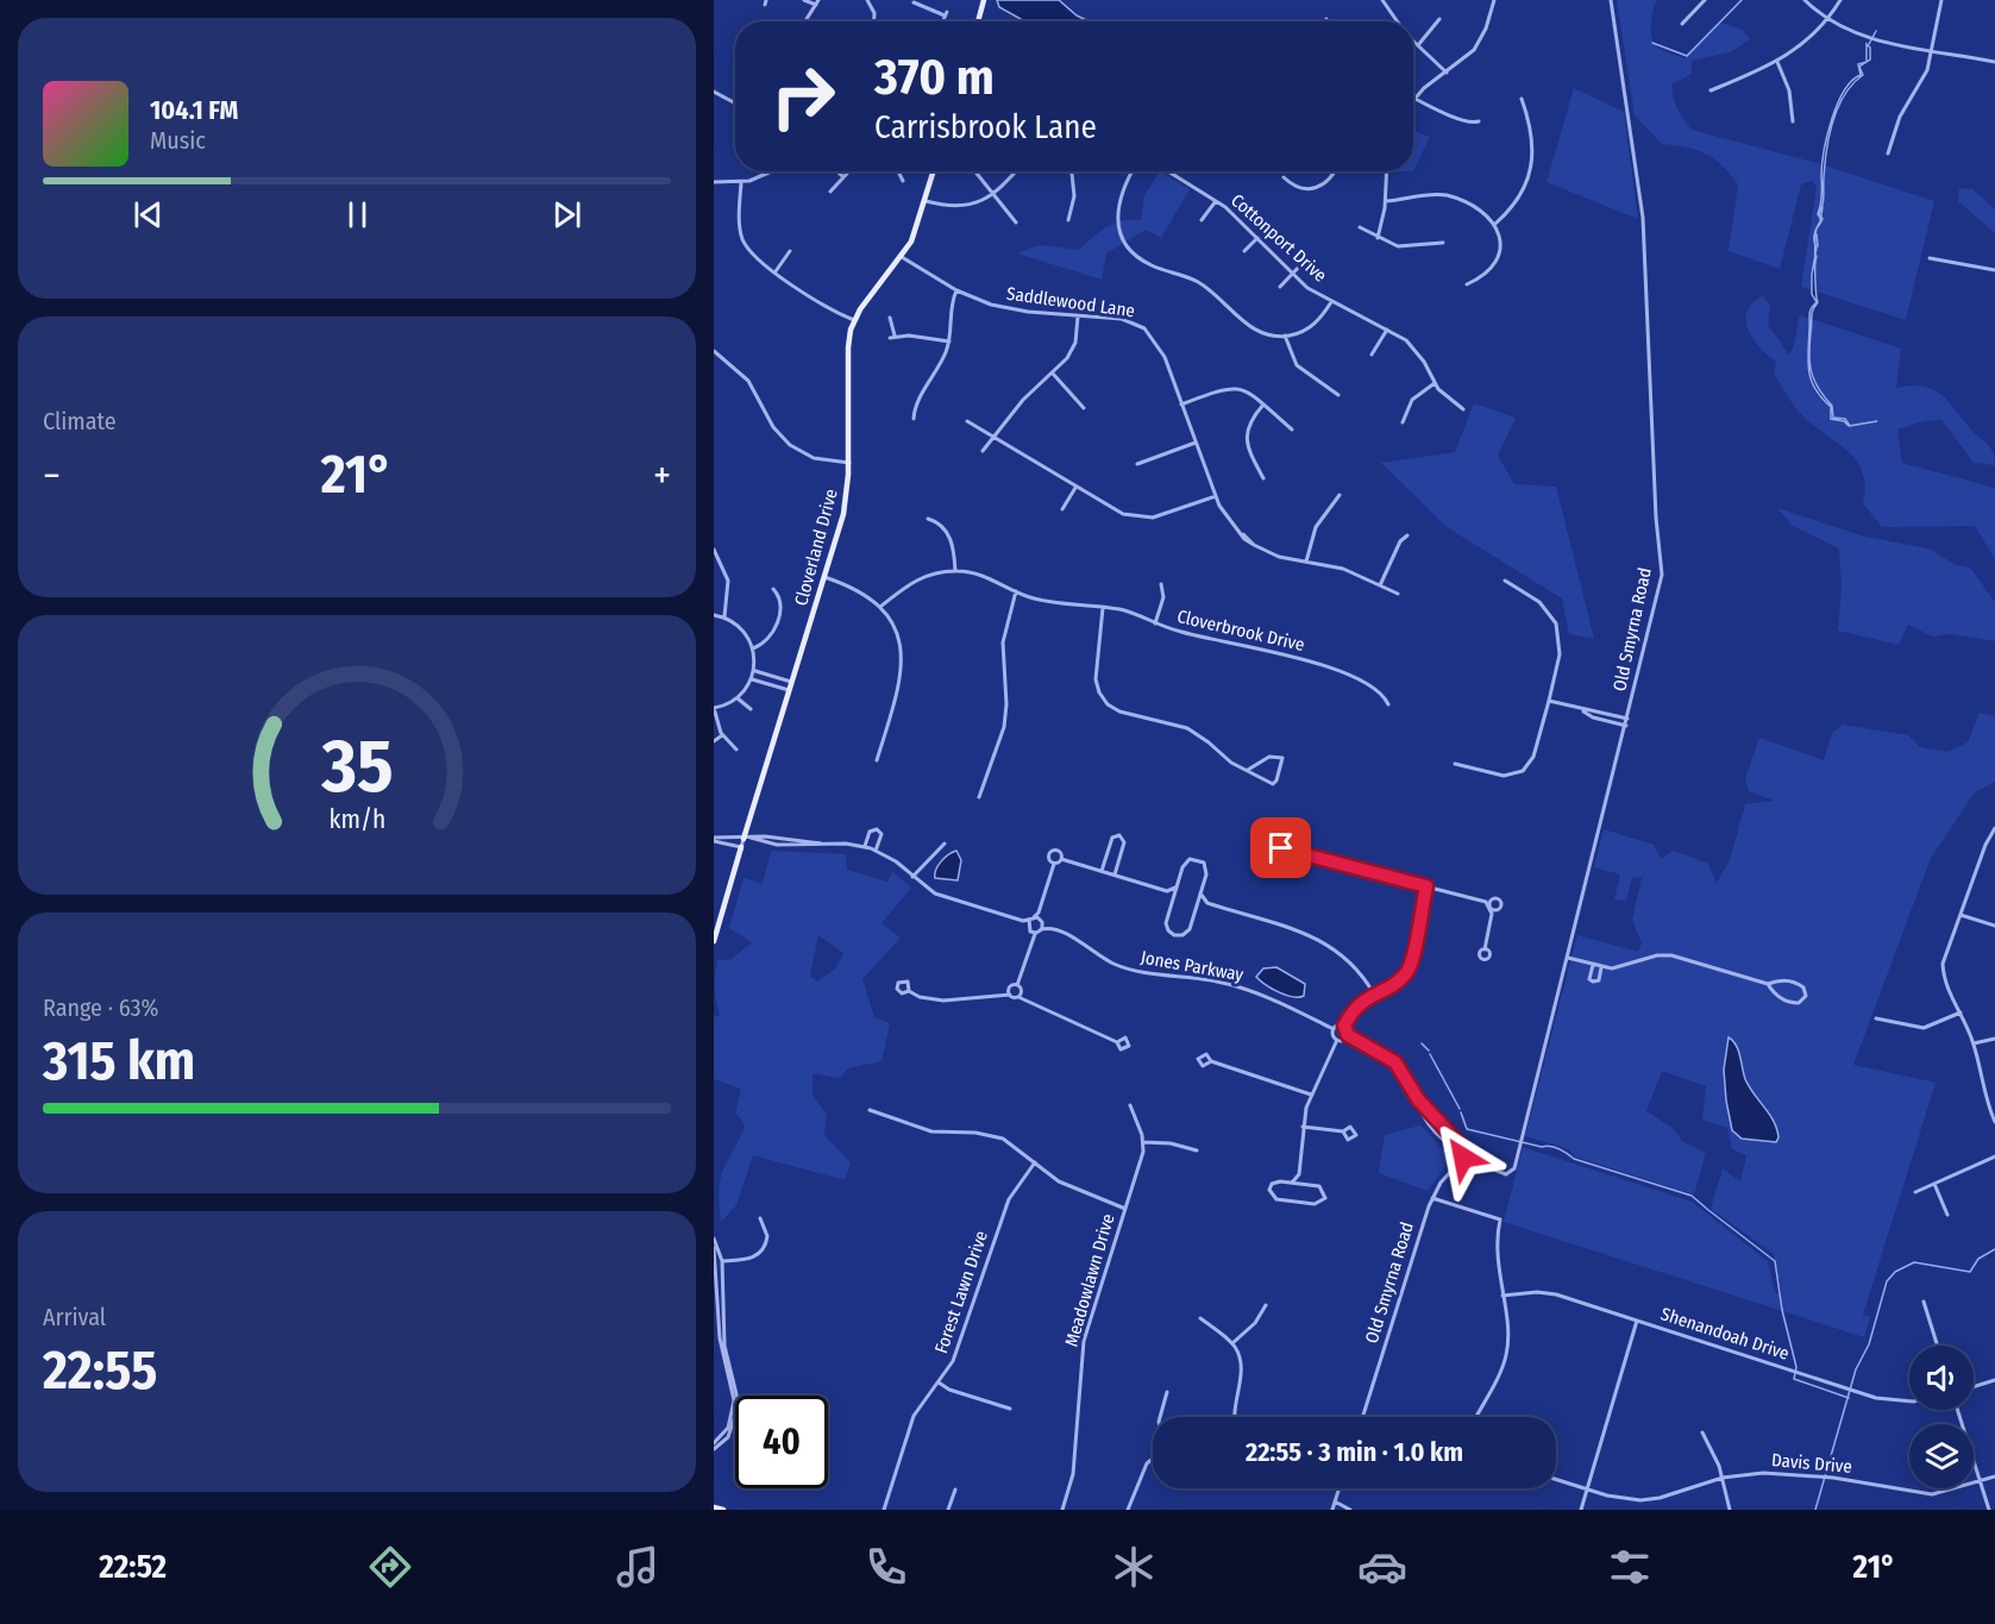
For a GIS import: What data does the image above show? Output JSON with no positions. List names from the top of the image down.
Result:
{
  "streets": {
    "main road": ["Cloverland Drive"],
    "street": [
      "Cottonport Drive",
      "Saddlewood Lane",
      "Old Smyrna Road",
      "Cloverbrook Drive",
      "Jones Parkway",
      "Meadowlawn Drive",
      "Forest Lawn Drive",
      "Shenandoah Drive",
      "Davis Drive"
    ]
  },
  "crossings": [
    ["Saddlewood Lane", "Cloverland Drive"]
  ],
  "page": {
    "turn": ["370 m", "Carrisbrook Lane"],
    "song": ["104.1 FM", "Music"],
    "tile": [
      "Climate",
      ["Range · 63%", "315 km"],
      ["Arrival", "22:55"]
    ],
    "heat": ["−", "21°", "+"],
    "limit": "40",
    "trip": "22:55 · 3 min · 1.0 km",
    "tabs": ["22:52", "21°"],
    "gauge": ["35", "km/h"]
  }
}
